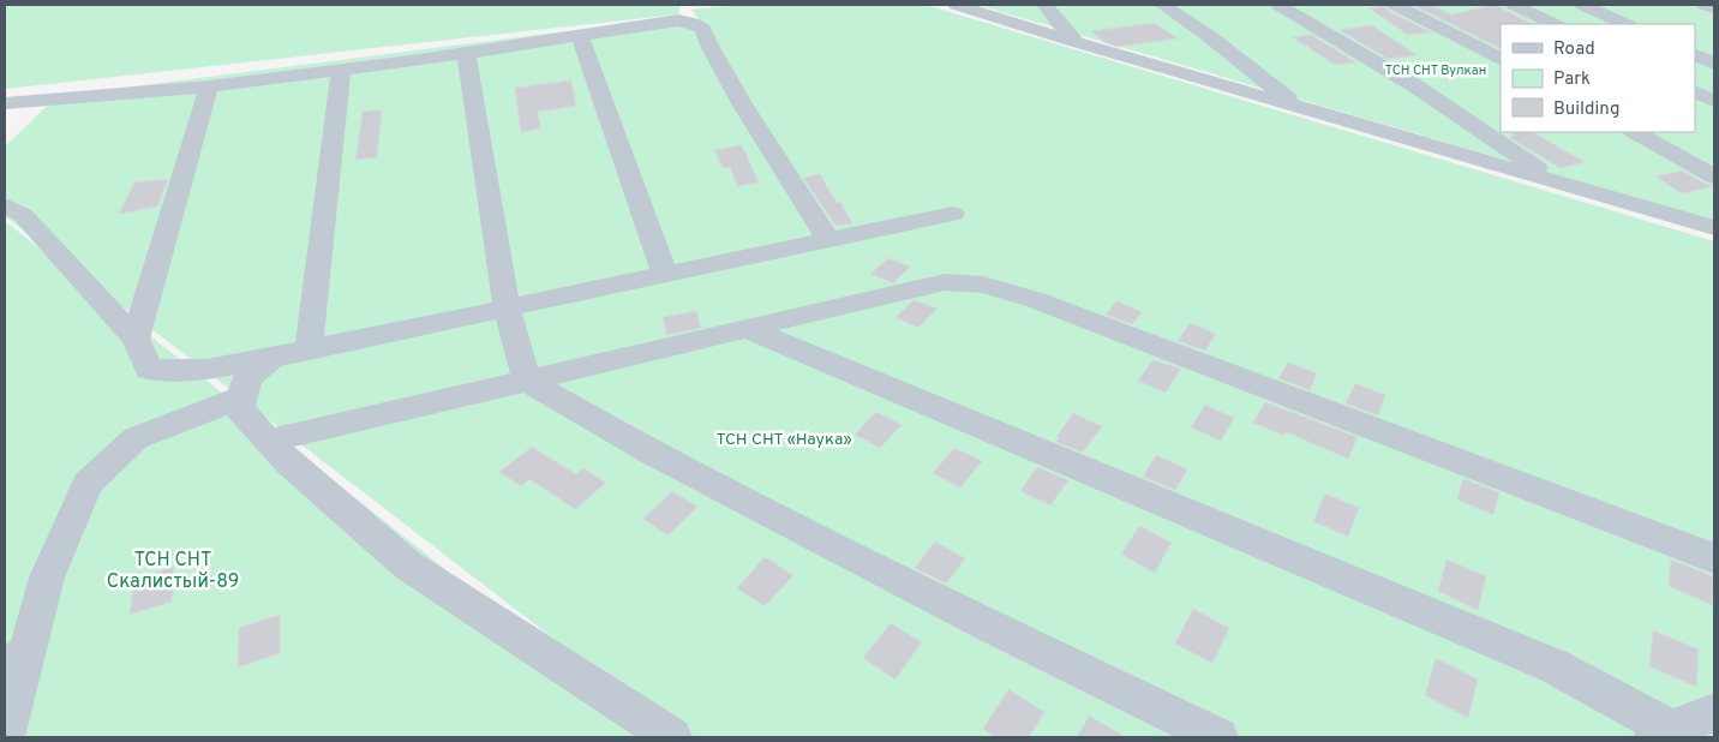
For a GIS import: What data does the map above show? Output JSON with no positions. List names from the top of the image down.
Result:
{
  "parks": ["ТСН СНТ Вулкан", "ТСН СНТ «Наука»", "ТСН СНТ Скалистый-89"],
  "legend": ["Road", "Park", "Building"]
}
